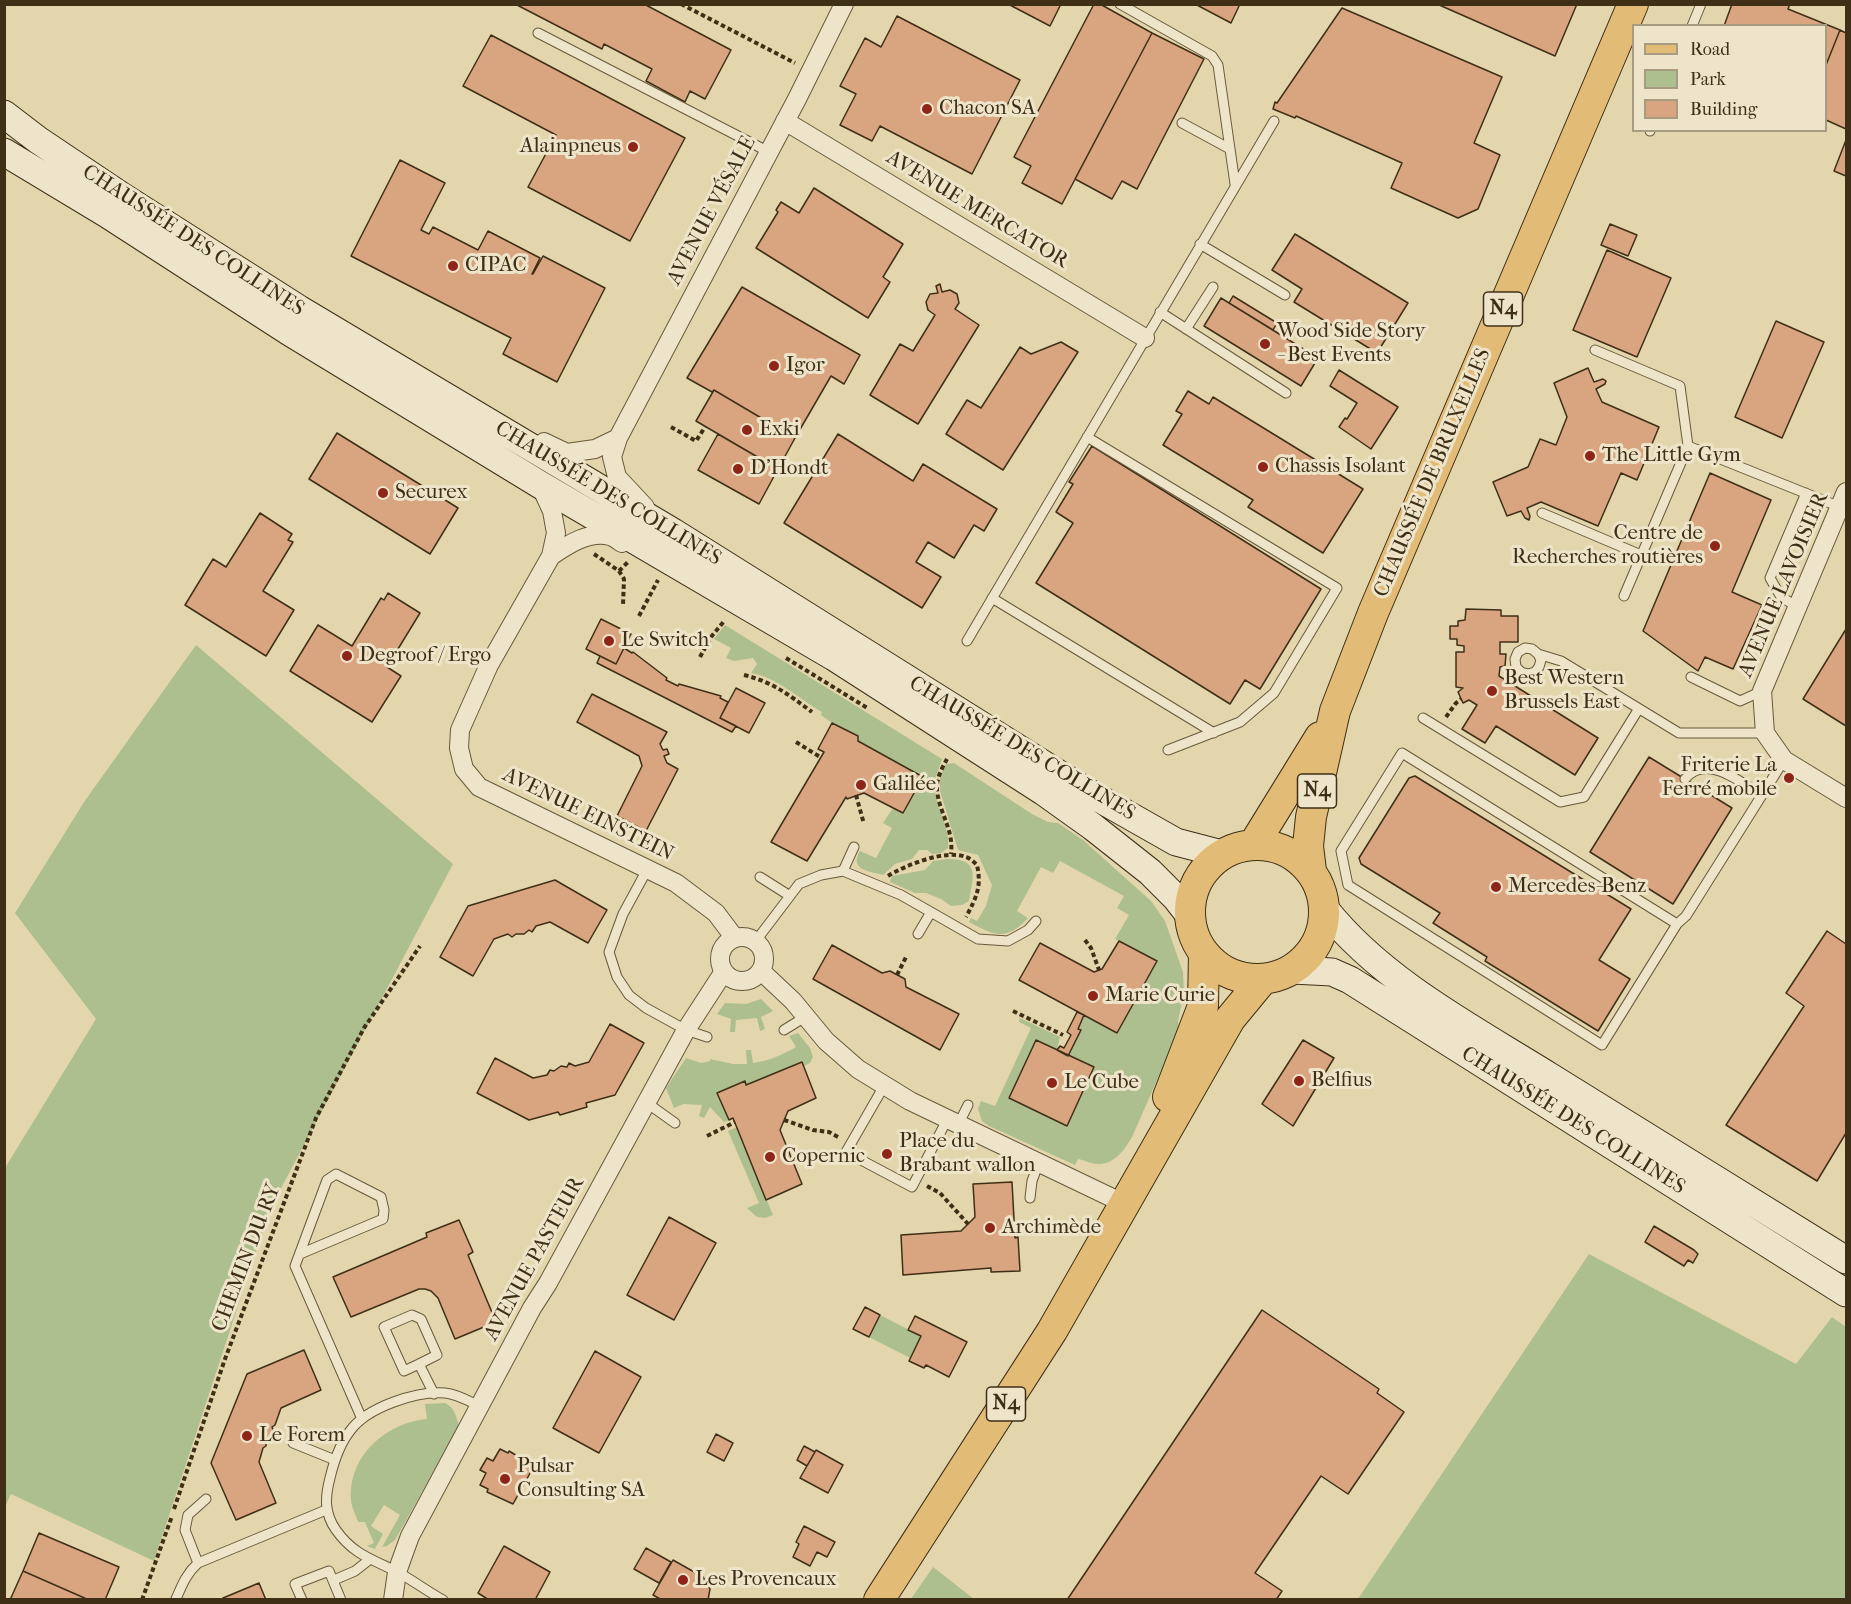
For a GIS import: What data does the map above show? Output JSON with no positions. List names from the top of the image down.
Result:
{
  "streets": {
    "main road": ["CHAUSSÉE DES COLLINES", "N4", "CHAUSSÉE DE BRUXELLES"],
    "street": [
      "AVENUE MERCATOR",
      "AVENUE VÉSALE",
      "AVENUE LAVOISIER",
      "AVENUE EINSTEIN",
      "AVENUE PASTEUR"
    ],
    "path": ["CHEMIN DU RY"]
  },
  "crossings": [
    ["AVENUE MERCATOR", "AVENUE VÉSALE"],
    ["AVENUE VÉSALE", "CHAUSSÉE DES COLLINES"],
    ["CHAUSSÉE DES COLLINES", "CHAUSSÉE DE BRUXELLES"],
    ["CHAUSSÉE DES COLLINES", "AVENUE EINSTEIN"],
    ["AVENUE EINSTEIN", "AVENUE PASTEUR"]
  ],
  "places": [
    "Chacon SA",
    "Alainpneus",
    "CIPAC",
    "Wood Side Story - Best Events",
    "Igor",
    "Exki",
    "The Little Gym",
    "Chassis Isolant",
    "D'Hondt",
    "Securex",
    "Centre de Recherches routières",
    "Le Switch",
    "Degroof / Ergo",
    "Best Western Brussels East",
    "Friterie La Ferré mobile",
    "Galilée",
    "Mercedes-Benz",
    "Marie Curie",
    "Belfius",
    "Le Cube",
    "Place du Brabant wallon",
    "Copernic",
    "Archimède",
    "Le Forem",
    "Pulsar Consulting SA",
    "Les Provencaux"
  ],
  "legend": ["Road", "Park", "Building"]
}
